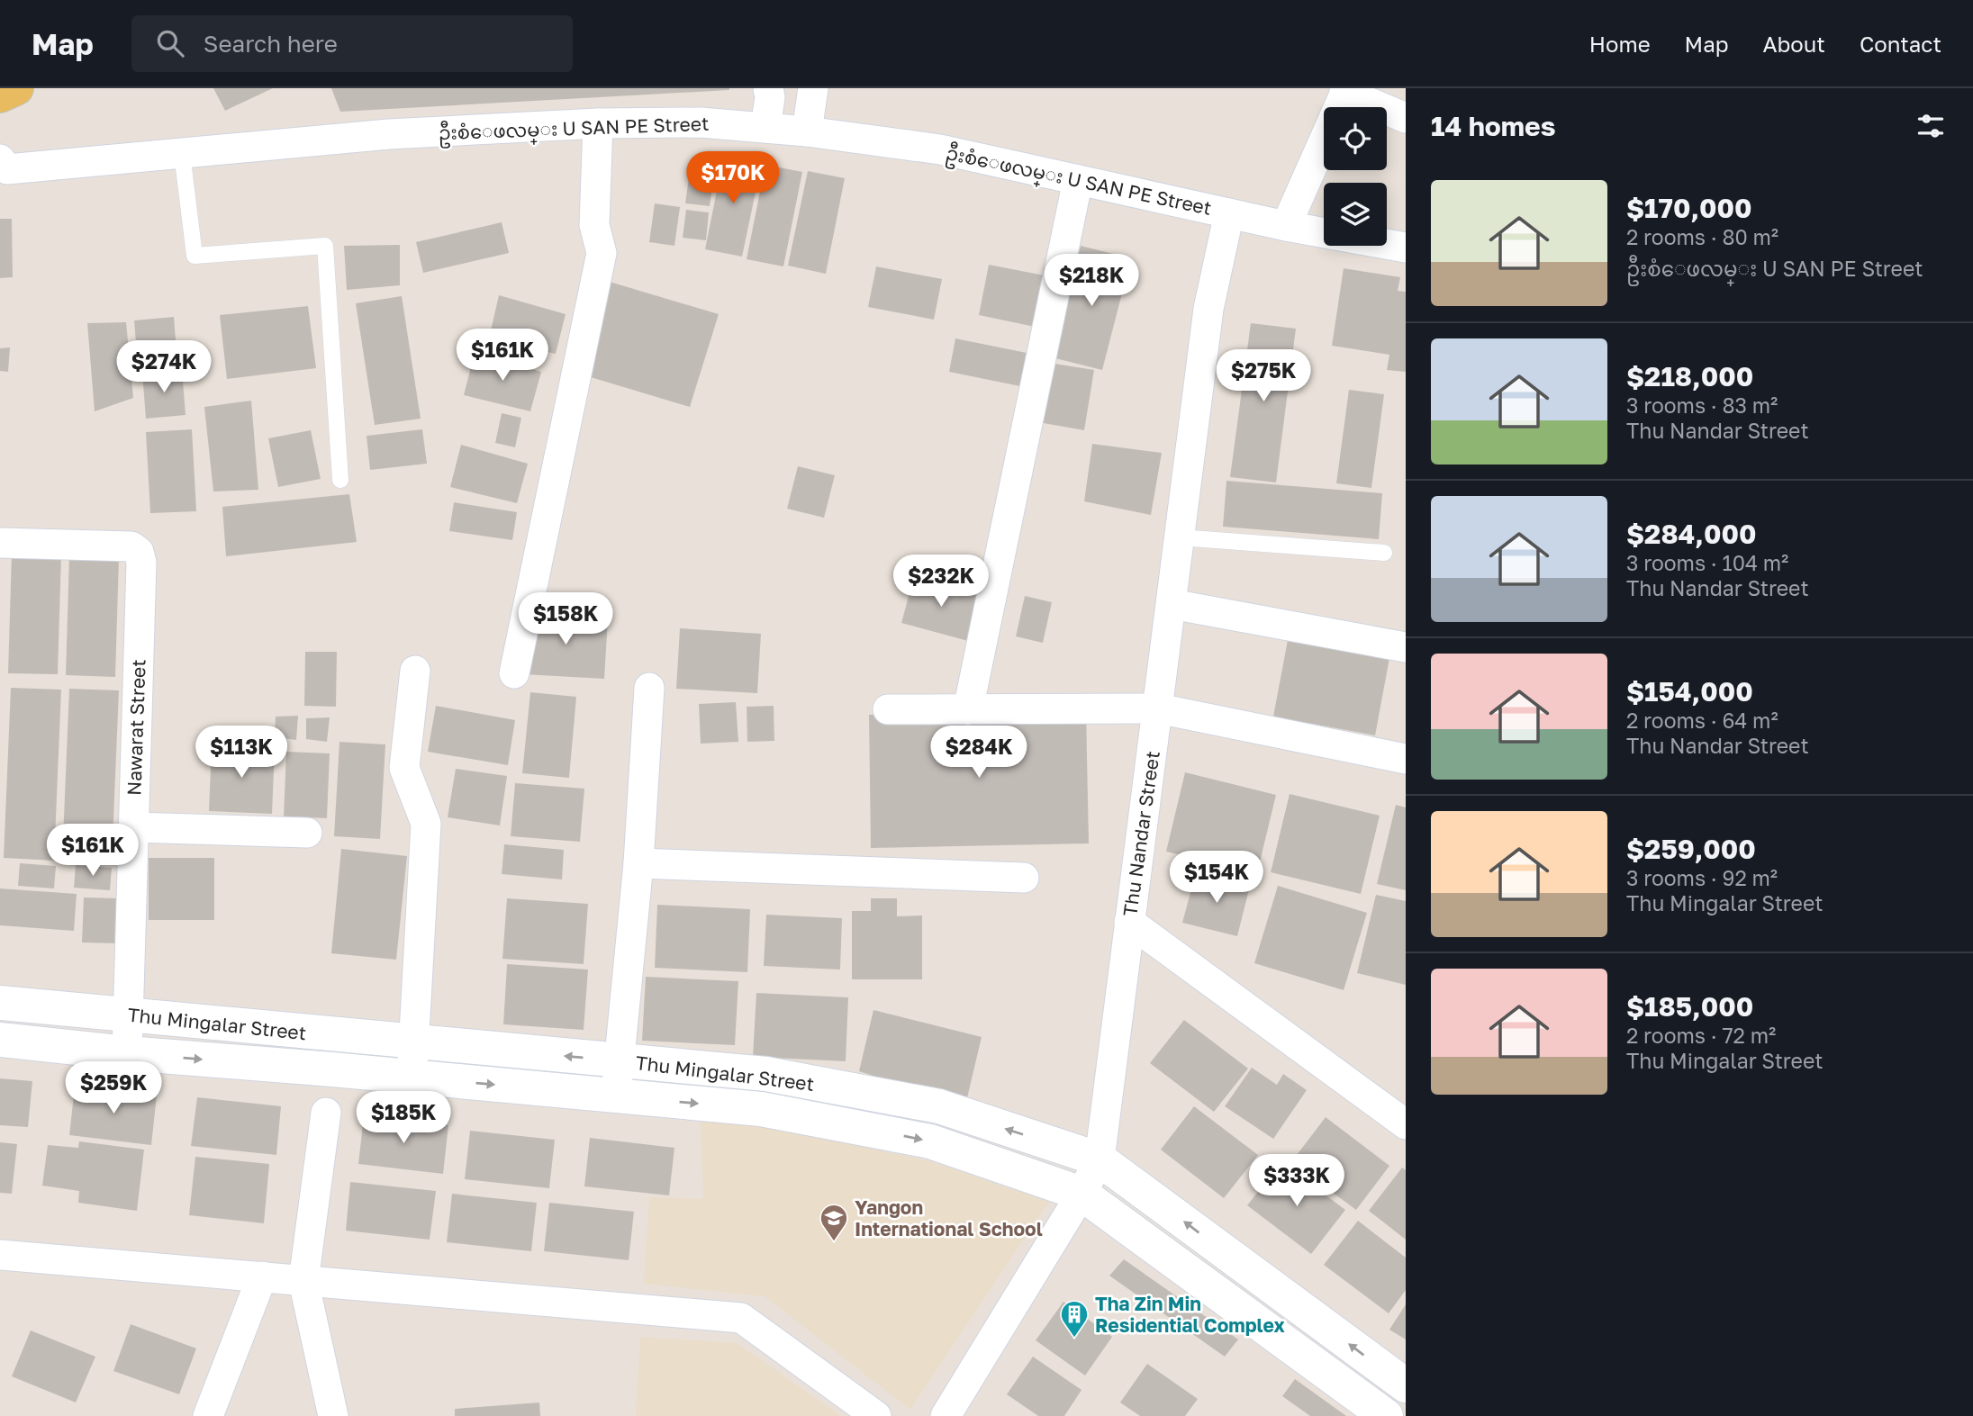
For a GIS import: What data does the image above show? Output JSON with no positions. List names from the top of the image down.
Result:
{
  "streets": {
    "street": [
      "ဦးစံေဖလမ္း U SAN PE Street",
      "Nawarat Street",
      "Thu Nandar Street",
      "Thu Mingalar Street"
    ]
  },
  "crossings": [
    ["ဦးစံေဖလမ္း U SAN PE Street", "Thu Nandar Street"],
    ["Nawarat Street", "Thu Mingalar Street"],
    ["Thu Nandar Street", "Thu Mingalar Street"]
  ],
  "places": {
    "school or university": ["Yangon International School"],
    "building": ["Tha Zin Min Residential Complex"]
  },
  "page": {
    "header": "Map",
    "search": "Search here",
    "nav": [
      "Home",
      "Map",
      "About",
      "Contact"
    ],
    "heading": "14 homes",
    "price": [
      "$170K",
      "$218K",
      "$161K",
      "$274K",
      "$275K",
      "$232K",
      "$158K",
      "$113K",
      "$284K",
      "$161K",
      "$154K",
      "$259K",
      "$185K",
      "$333K"
    ],
    "list": [
      {
        "name": "$170,000",
        "note": "2 rooms · 80 m² · ဦးစံေဖလမ္း U SAN PE Street"
      },
      {
        "name": "$218,000",
        "note": "3 rooms · 83 m² · Thu Nandar Street"
      },
      {
        "name": "$284,000",
        "note": "3 rooms · 104 m² · Thu Nandar Street"
      },
      {
        "name": "$154,000",
        "note": "2 rooms · 64 m² · Thu Nandar Street"
      },
      {
        "name": "$259,000",
        "note": "3 rooms · 92 m² · Thu Mingalar Street"
      },
      {
        "name": "$185,000",
        "note": "2 rooms · 72 m² · Thu Mingalar Street"
      }
    ]
  }
}
